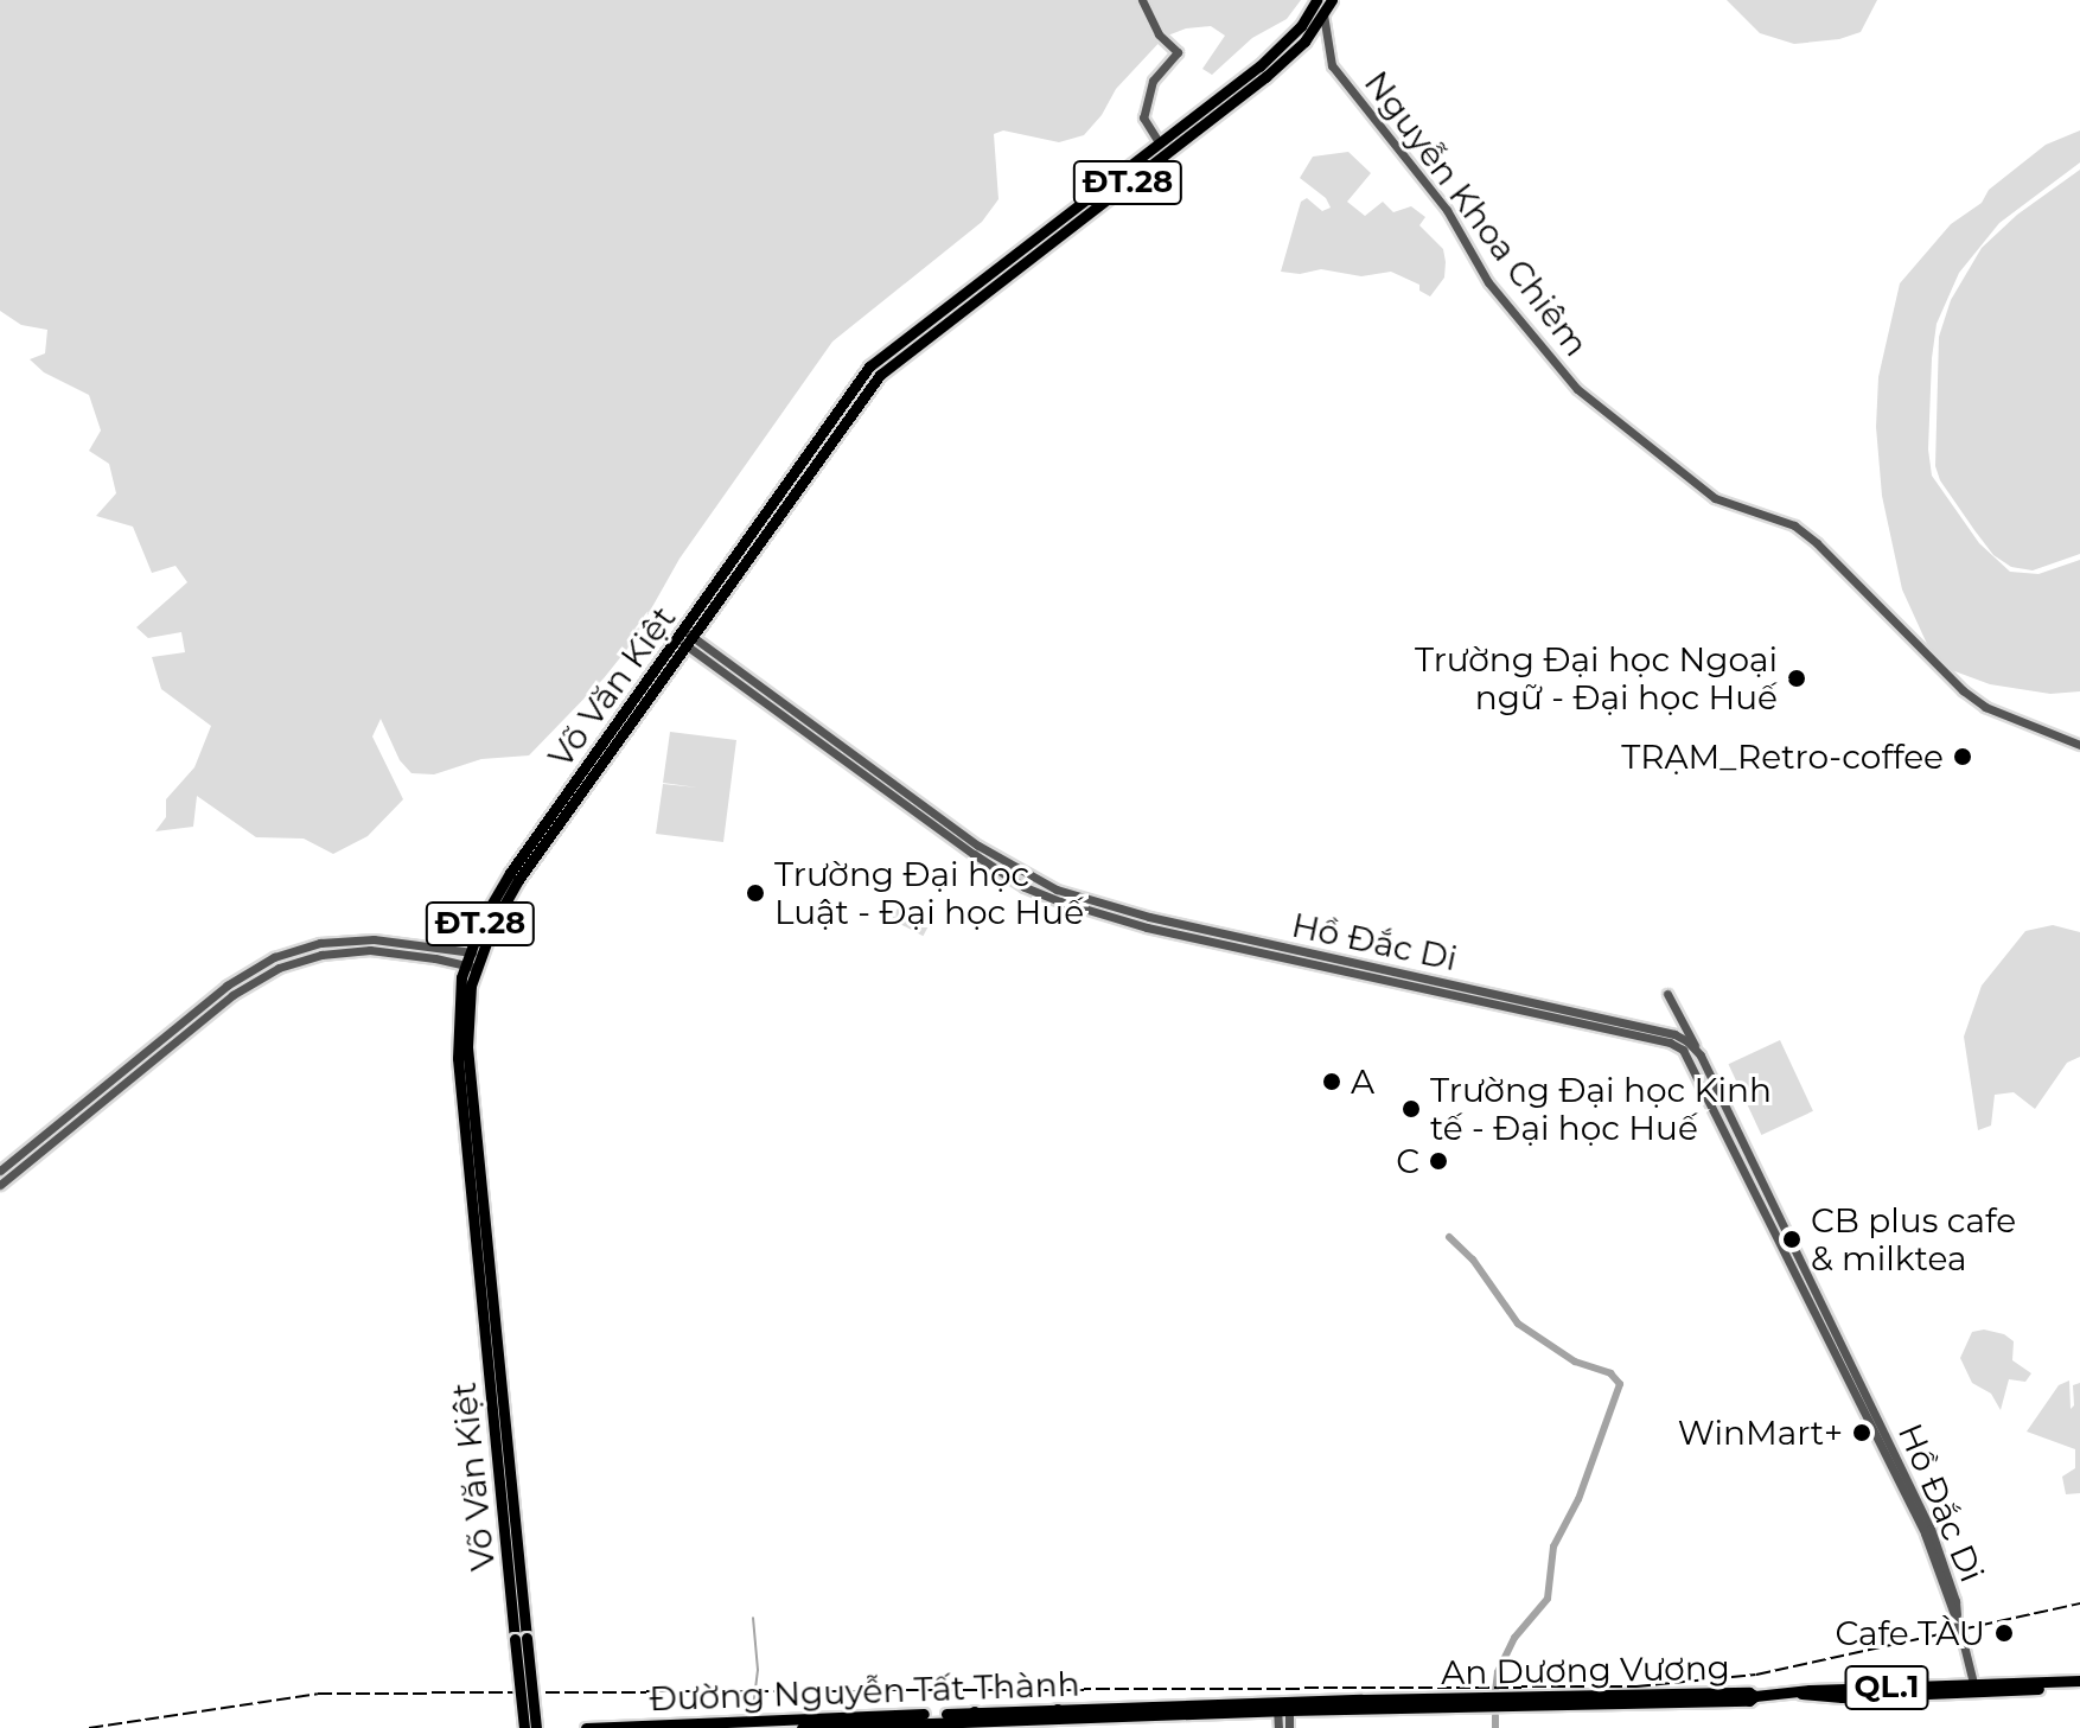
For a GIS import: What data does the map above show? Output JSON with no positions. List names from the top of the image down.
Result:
{
  "streets": {
    "main road": [
      "ĐT.28",
      "Võ Văn Kiệt",
      "An Dương Vương",
      "QL.1",
      "Đường Nguyễn Tất Thành"
    ],
    "street": ["Nguyễn Khoa Chiêm", "Hồ Đắc Di"]
  },
  "crossings": [
    ["ĐT.28", "Võ Văn Kiệt"],
    ["Nguyễn Khoa Chiêm", "Võ Văn Kiệt"],
    ["Võ Văn Kiệt", "Hồ Đắc Di"],
    ["An Dương Vương", "QL.1"],
    ["An Dương Vương", "Đường Nguyễn Tất Thành"]
  ],
  "places": [
    "Trường Đại học Ngoại ngữ - Đại học Huế",
    "TRẠM_Retro-coffee",
    "Trường Đại học Luật - Đại học Huế",
    "A",
    "Trường Đại học Kinh tế - Đại học Huế",
    "C",
    "CB plus cafe & milktea",
    "WinMart+",
    "Cafe TÀU"
  ]
}
